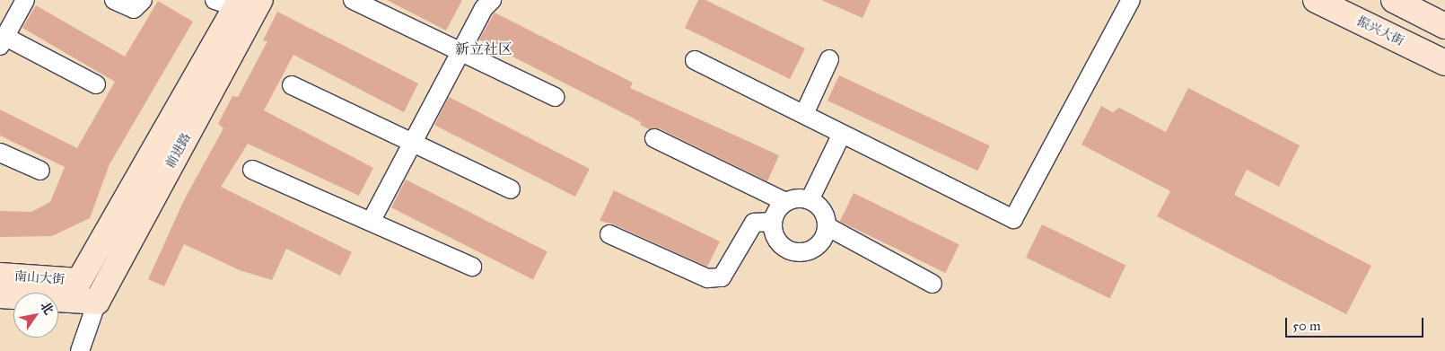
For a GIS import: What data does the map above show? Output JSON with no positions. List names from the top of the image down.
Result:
{
  "streets": {
    "street": ["振兴大街", "前进路", "南山大街"]
  },
  "crossings": [
    ["前进路", "南山大街"]
  ],
  "districts": ["新立社区"],
  "scale_bar": "50 m",
  "north": "top right"
}
